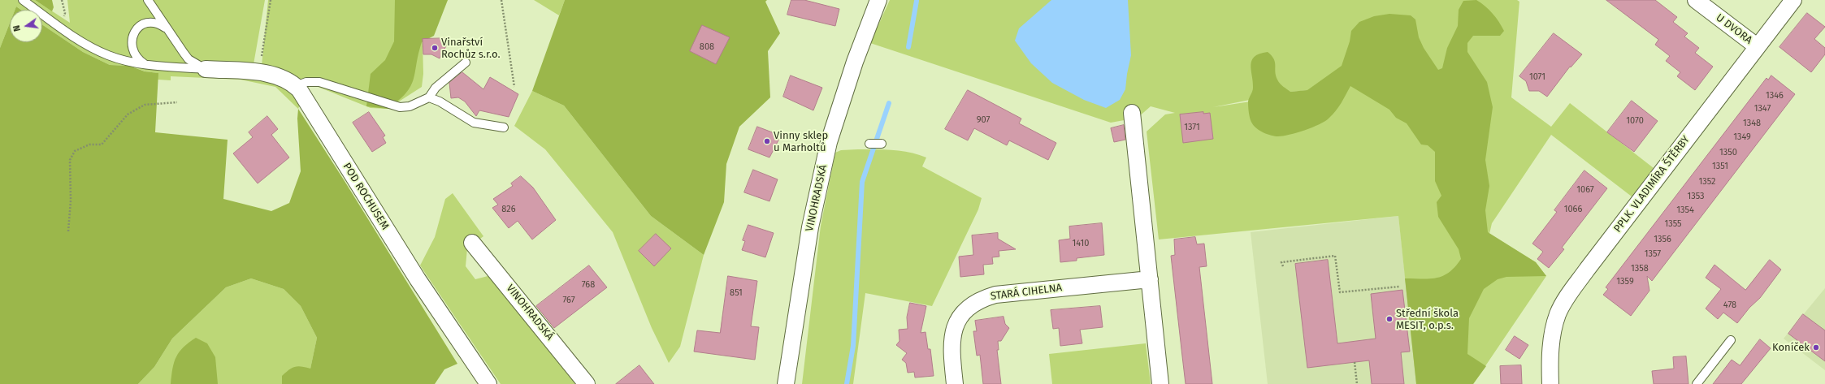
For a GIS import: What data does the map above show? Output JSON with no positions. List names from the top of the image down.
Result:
{
  "streets": {
    "street": [
      "U DVORA",
      "PPLK. VLADIMÍRA ŠTĚRBY",
      "POD ROCHUSEM",
      "VINOHRADSKÁ",
      "STARÁ CIHELNA"
    ]
  },
  "crossings": [
    ["U DVORA", "PPLK. VLADIMÍRA ŠTĚRBY"]
  ],
  "places": [
    "Vinařství Rochůz s.r.o.",
    "Vinny sklep u Marholtů",
    "Střední škola MESIT, o.p.s.",
    "Koníček"
  ],
  "house_numbers": [
    "808",
    "1071",
    "1346",
    "1347",
    "907",
    "1070",
    "1348",
    "1371",
    "1349",
    "1350",
    "1351",
    "1352",
    "1067",
    "1353",
    "826",
    "1066",
    "1354",
    "1355",
    "1356",
    "1410",
    "1357",
    "1358",
    "1359",
    "768",
    "851",
    "767",
    "478"
  ],
  "north": "left"
}
